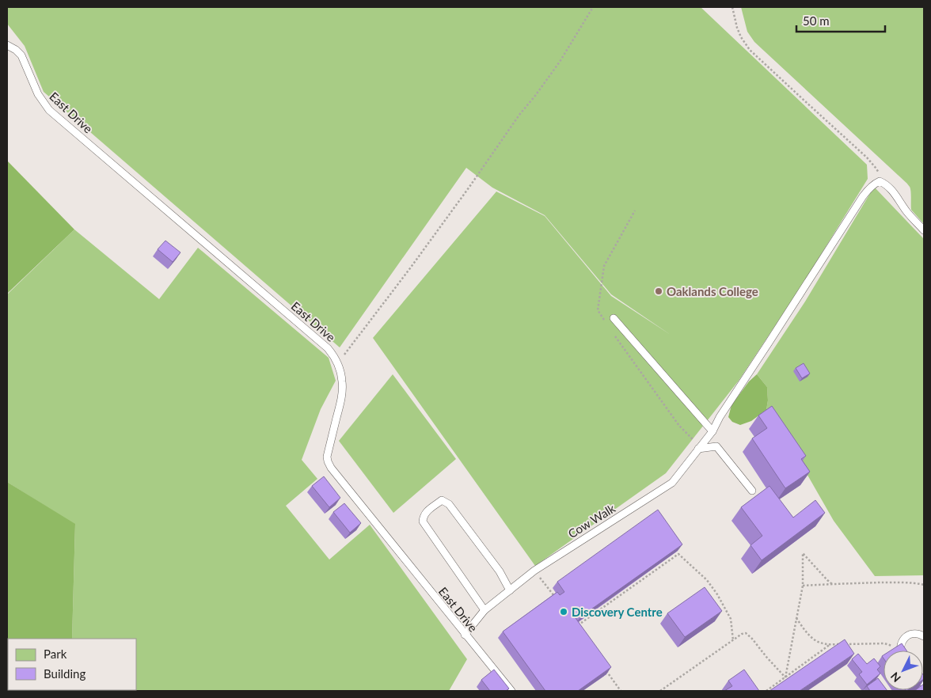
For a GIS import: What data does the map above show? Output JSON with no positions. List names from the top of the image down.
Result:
{
  "streets": {
    "lane": ["East Drive", "Cow Walk"]
  },
  "crossings": [
    ["East Drive", "Cow Walk"]
  ],
  "places": ["Oaklands College", "Discovery Centre"],
  "legend": ["Park", "Building"],
  "scale_bar": "50 m",
  "north": "bottom left"
}
